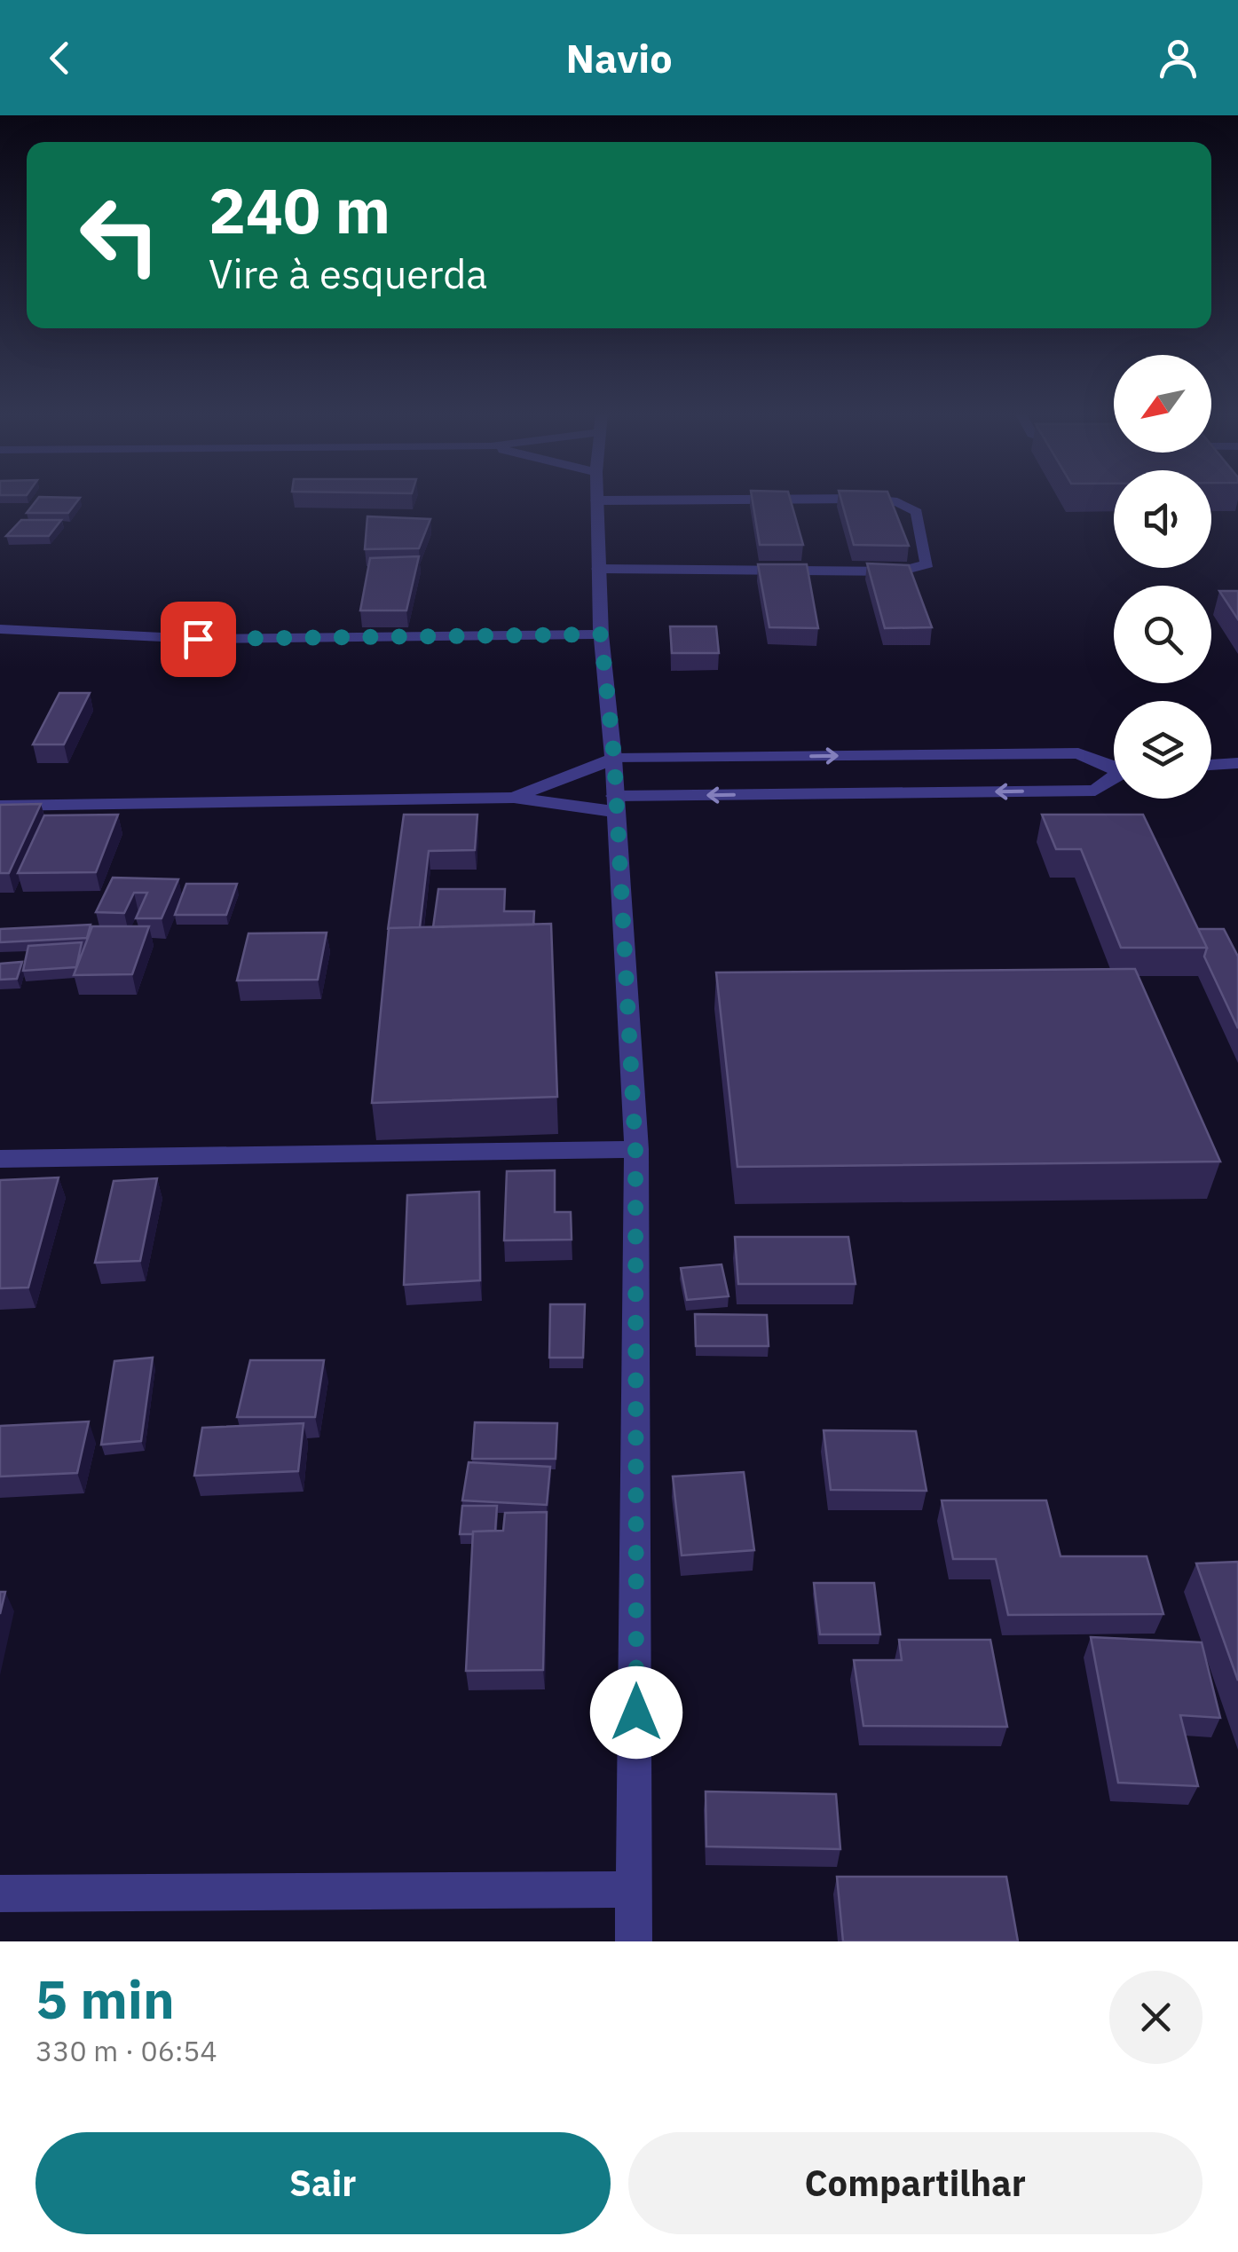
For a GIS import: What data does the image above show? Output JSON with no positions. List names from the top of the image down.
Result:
{
  "north": "bottom left",
  "page": {
    "header": "Navio",
    "turn": ["240 m", "Vire à esquerda"],
    "heading": ["5 min", "330 m · 06:54"],
    "buttons": ["Sair", "Compartilhar"]
  }
}
